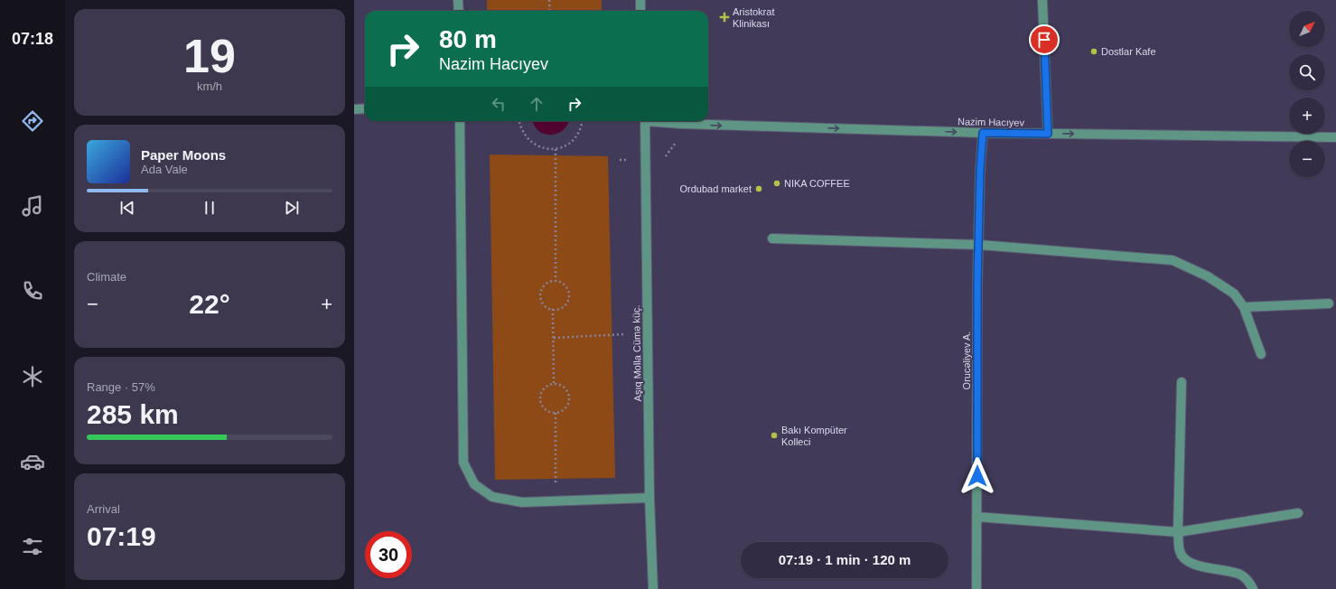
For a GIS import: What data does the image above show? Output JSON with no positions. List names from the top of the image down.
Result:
{
  "streets": {
    "street": ["Nazim Hacıyev", "Aşıq Molla Cümə küç.", "Orucəliyev A."]
  },
  "crossings": [
    ["Nazim Hacıyev", "Orucəliyev A."]
  ],
  "one_way": ["Nazim Hacıyev"],
  "places": {
    "health": ["Aristokrat Klinikası"],
    "other": [
      "Dostlar Kafe",
      "NIKA COFFEE",
      "Ordubad market",
      "Bakı Kompüter Kolleci"
    ]
  },
  "north": "top right",
  "page": {
    "tabs": "07:18",
    "tile": [
      ["19", "km/h"],
      "Climate",
      ["Range · 57%", "285 km"],
      ["Arrival", "07:19"]
    ],
    "map_buttons": ["+", "−"],
    "turn": ["80 m", "Nazim Hacıyev"],
    "song": ["Paper Moons", "Ada Vale"],
    "heat": ["−", "22°", "+"],
    "limit": "30",
    "trip": "07:19 · 1 min · 120 m"
  }
}
